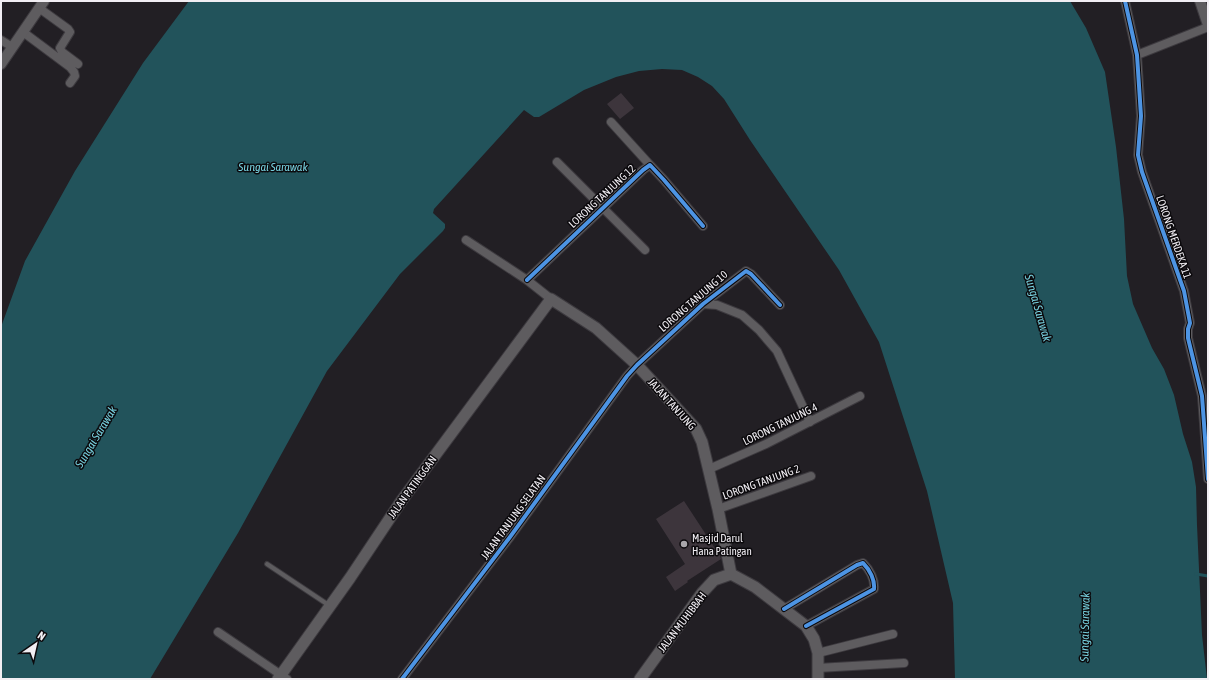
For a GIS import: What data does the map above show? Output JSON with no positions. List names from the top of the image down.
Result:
{
  "streets": {
    "main road": ["JALAN TANJUNG", "JALAN PATINGGAN", "JALAN MUHIBBAH"],
    "street": [
      "LORONG TANJUNG 12",
      "LORONG MERDEKA 11",
      "LORONG TANJUNG 10",
      "LORONG TANJUNG 4",
      "LORONG TANJUNG 2",
      "JALAN TANJUNG SELATAN"
    ]
  },
  "crossings": [
    ["LORONG TANJUNG 10", "JALAN TANJUNG"],
    ["LORONG TANJUNG 10", "JALAN TANJUNG SELATAN"],
    ["JALAN TANJUNG", "LORONG TANJUNG 4"],
    ["JALAN TANJUNG", "LORONG TANJUNG 2"],
    ["JALAN TANJUNG", "JALAN PATINGGAN"],
    ["JALAN TANJUNG", "JALAN TANJUNG SELATAN"],
    ["JALAN TANJUNG", "JALAN MUHIBBAH"]
  ],
  "water": ["Sungai Sarawak"],
  "places": ["Masjid Darul Hana Patingan"],
  "north": "top right"
}
